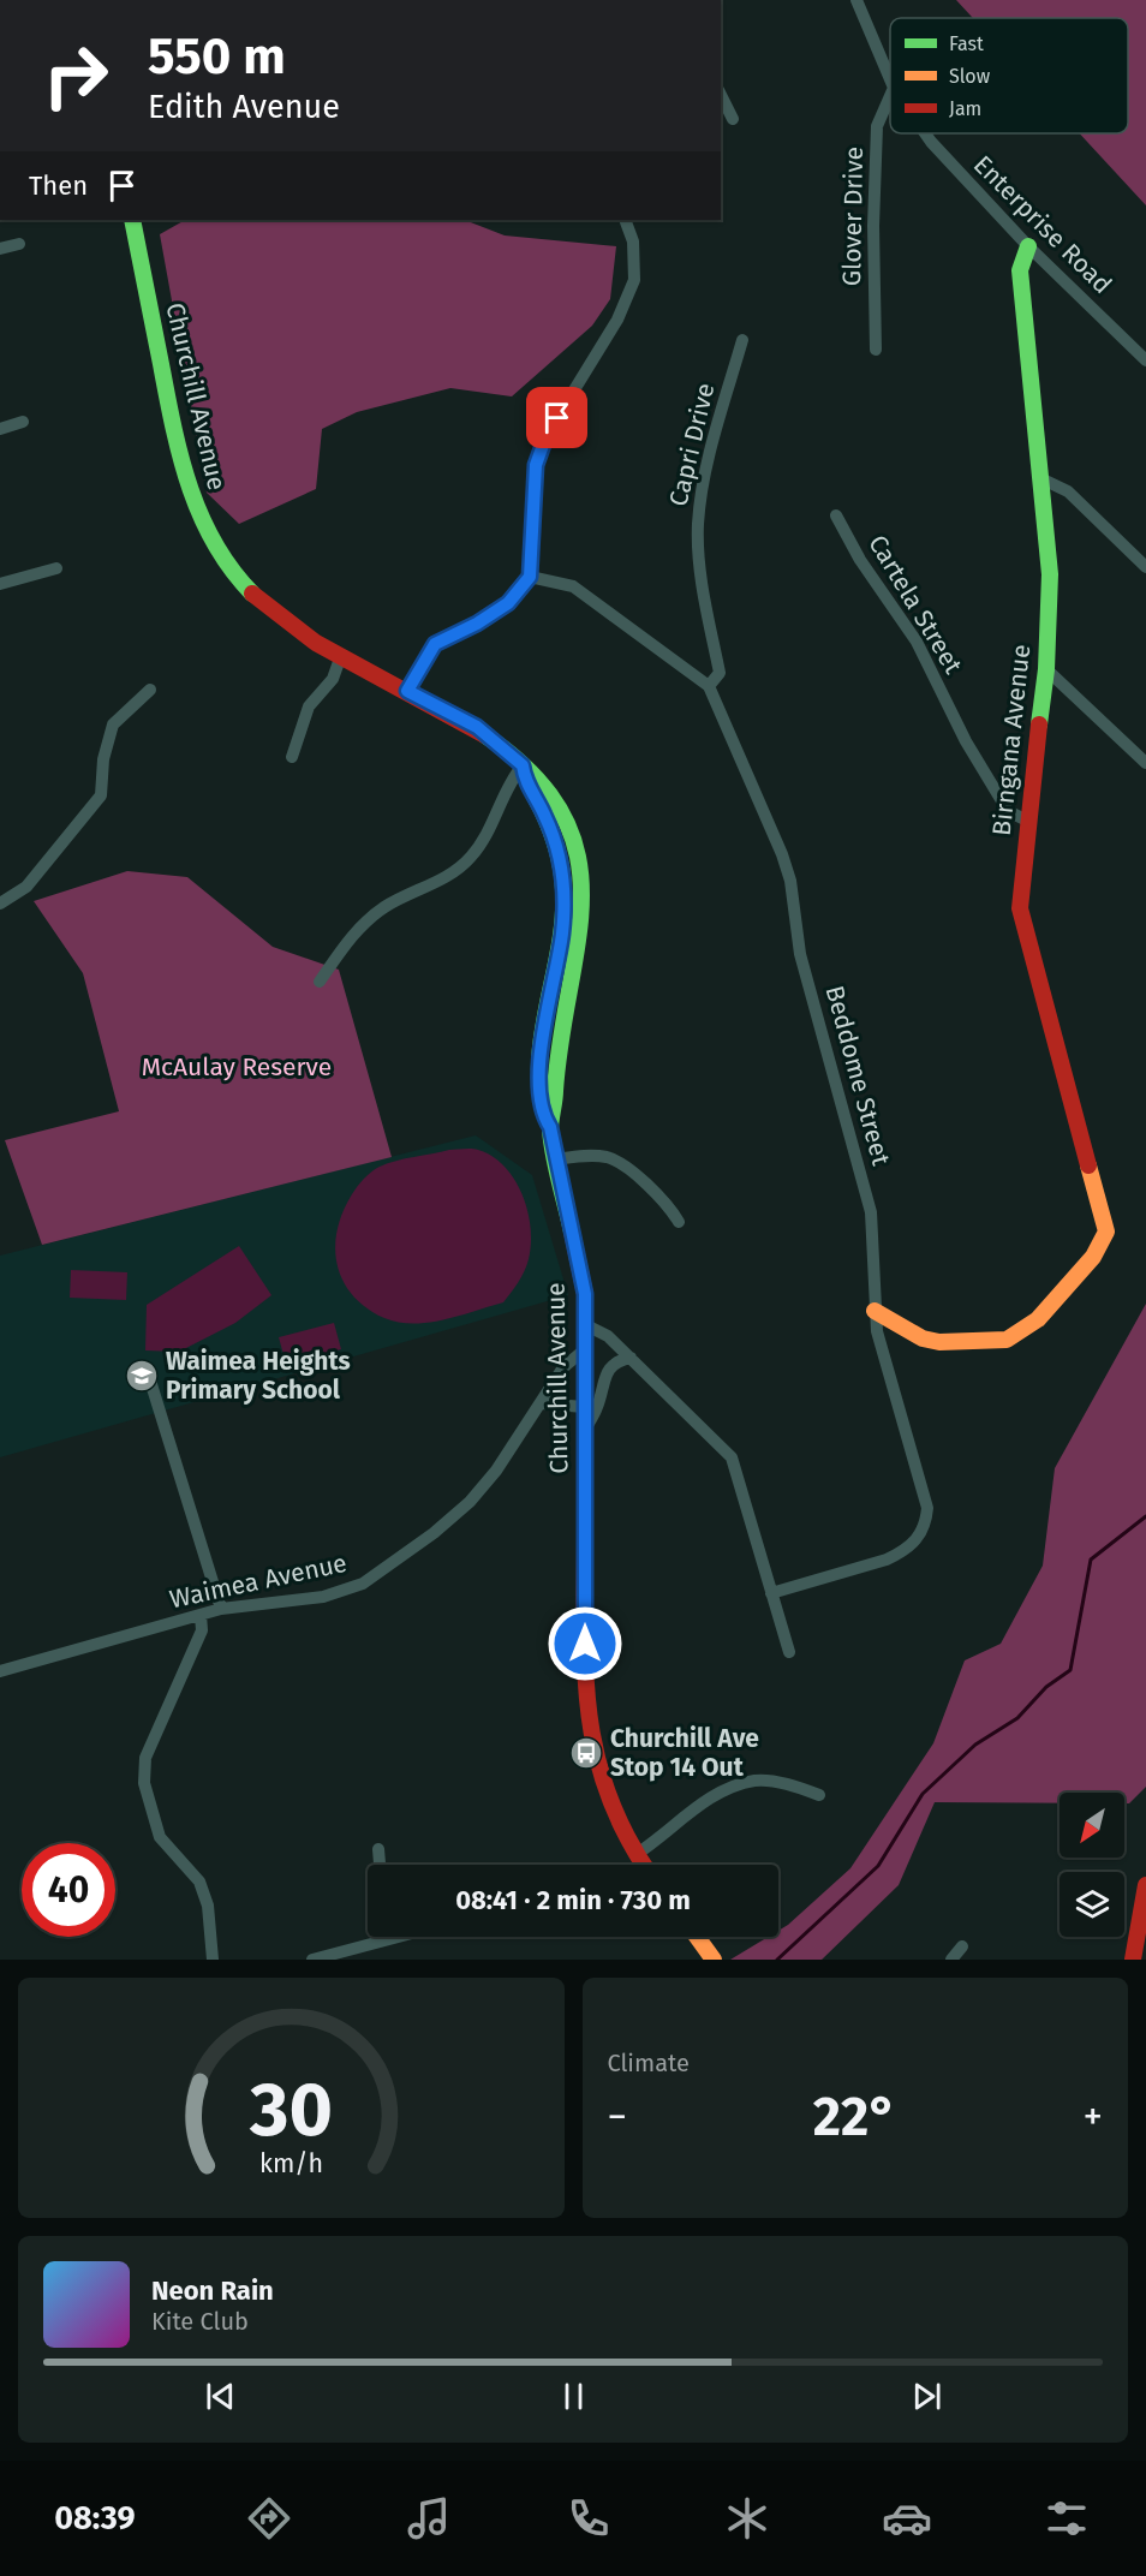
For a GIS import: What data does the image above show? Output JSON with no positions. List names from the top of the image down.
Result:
{
  "streets": {
    "street": [
      "Glover Drive",
      "Enterprise Road",
      "Churchill Avenue",
      "Capri Drive",
      "Cartela Street",
      "Birngana Avenue",
      "Beddome Street",
      "Waimea Avenue"
    ]
  },
  "crossings": [
    ["Enterprise Road", "Birngana Avenue"],
    ["Churchill Avenue", "Waimea Avenue"],
    ["Capri Drive", "Beddome Street"],
    ["Cartela Street", "Birngana Avenue"],
    ["Birngana Avenue", "Beddome Street"]
  ],
  "parks": ["McAulay Reserve"],
  "places": {
    "school or university": ["Waimea Heights Primary School"],
    "bus stop": ["Churchill Ave Stop 14 Out"]
  },
  "legend": ["Fast", "Slow", "Jam"],
  "north": "bottom left",
  "page": {
    "turn": ["550 m", "Edith Avenue"],
    "then": "Then",
    "limit": "40",
    "trip": "08:41 · 2 min · 730 m",
    "tile": "Climate",
    "heat": ["−", "22°", "+"],
    "song": ["Neon Rain", "Kite Club"],
    "tabs": "08:39",
    "gauge": ["30", "km/h"]
  }
}
